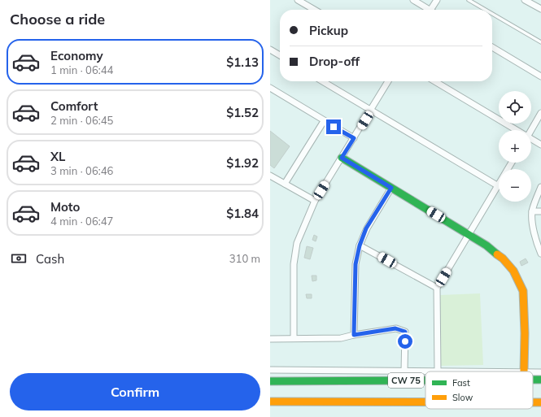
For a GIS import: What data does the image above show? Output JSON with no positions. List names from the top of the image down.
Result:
{
  "streets": {
    "main road": ["CW 75"]
  },
  "legend": ["Fast", "Slow"],
  "page": {
    "heading": "Choose a ride",
    "banner": ["Pickup", "Drop-off"],
    "list": [
      {
        "name": "Economy",
        "note": "1 min · 06:44",
        "value": "$1.13"
      },
      {
        "name": "Comfort",
        "note": "2 min · 06:45",
        "value": "$1.52"
      },
      {
        "name": "XL",
        "note": "3 min · 06:46",
        "value": "$1.92"
      },
      {
        "name": "Moto",
        "note": "4 min · 06:47",
        "value": "$1.84"
      }
    ],
    "map_buttons": ["+", "−"],
    "pay": ["Cash", "310 m"],
    "buttons": "Confirm"
  }
}
